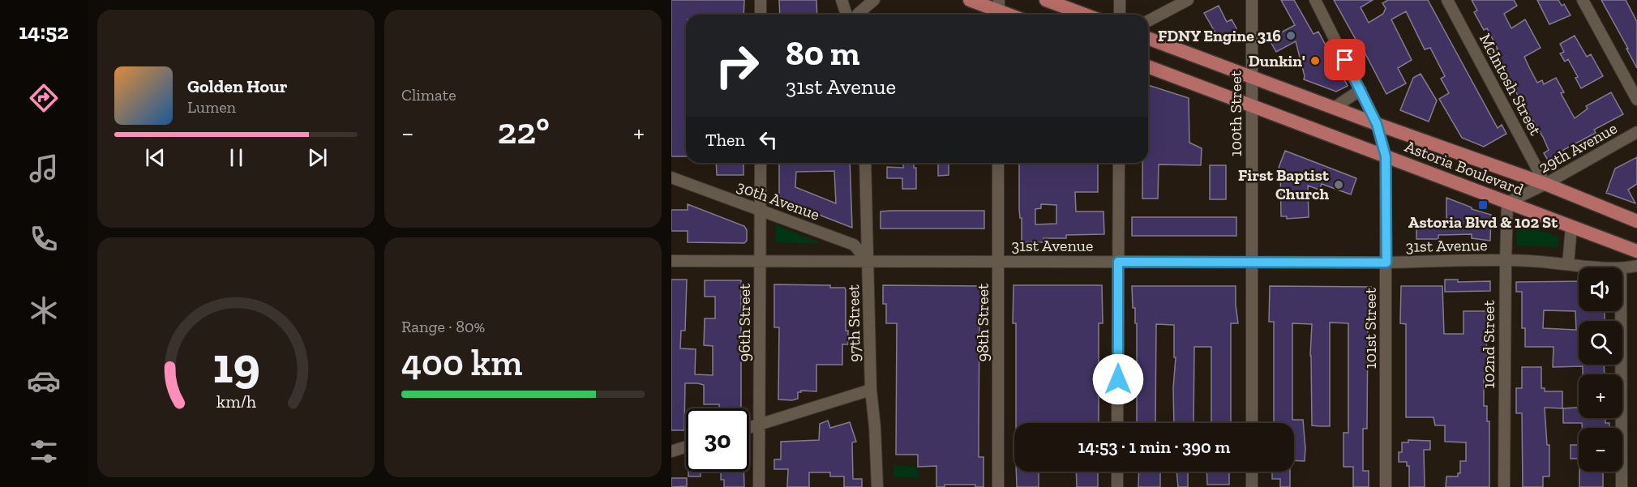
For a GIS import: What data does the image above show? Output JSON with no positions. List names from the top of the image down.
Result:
{
  "streets": {
    "main road": ["Astoria Boulevard"],
    "street": [
      "McIntosh Street",
      "100th Street",
      "29th Avenue",
      "30th Avenue",
      "31st Avenue",
      "96th Street",
      "98th Street",
      "97th Street",
      "101st Street",
      "102nd Street"
    ]
  },
  "crossings": [
    ["McIntosh Street", "29th Avenue"],
    ["McIntosh Street", "Astoria Boulevard"],
    ["100th Street", "Astoria Boulevard"],
    ["100th Street", "31st Avenue"],
    ["29th Avenue", "Astoria Boulevard"],
    ["29th Avenue", "102nd Street"],
    ["Astoria Boulevard", "101st Street"],
    ["Astoria Boulevard", "102nd Street"],
    ["30th Avenue", "31st Avenue"],
    ["30th Avenue", "96th Street"],
    ["30th Avenue", "97th Street"],
    ["31st Avenue", "96th Street"],
    ["31st Avenue", "98th Street"],
    ["31st Avenue", "97th Street"],
    ["31st Avenue", "101st Street"],
    ["31st Avenue", "102nd Street"]
  ],
  "places": {
    "other": ["FDNY Engine 316", "Dunkin'", "First Baptist Church"],
    "transit": ["Astoria Blvd & 102 St"]
  },
  "page": {
    "tabs": "14:52",
    "tile": [
      "Climate",
      ["Range · 80%", "400 km"]
    ],
    "turn": ["80 m", "31st Avenue"],
    "song": ["Golden Hour", "Lumen"],
    "heat": ["−", "22°", "+"],
    "then": "Then",
    "map_buttons": ["+", "−"],
    "limit": "30",
    "trip": "14:53 · 1 min · 390 m",
    "gauge": ["19", "km/h"]
  }
}
